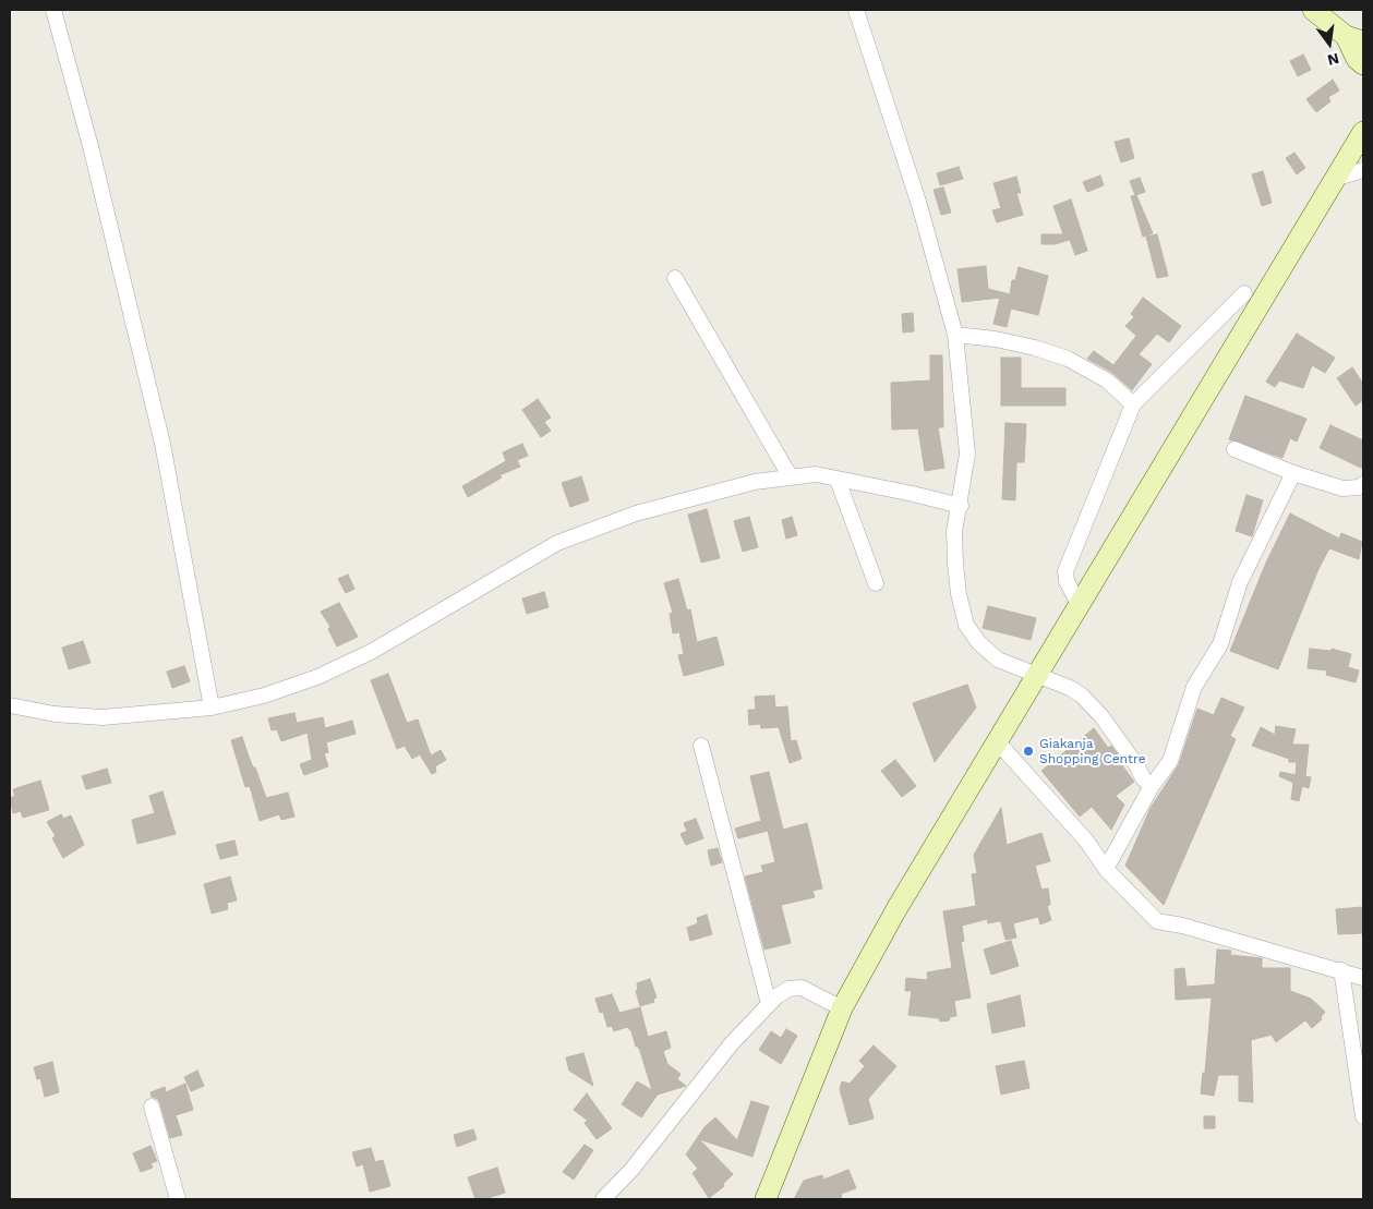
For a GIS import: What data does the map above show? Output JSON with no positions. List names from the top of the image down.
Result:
{
  "places": ["Giakanja Shopping Centre"],
  "north": "bottom"
}
